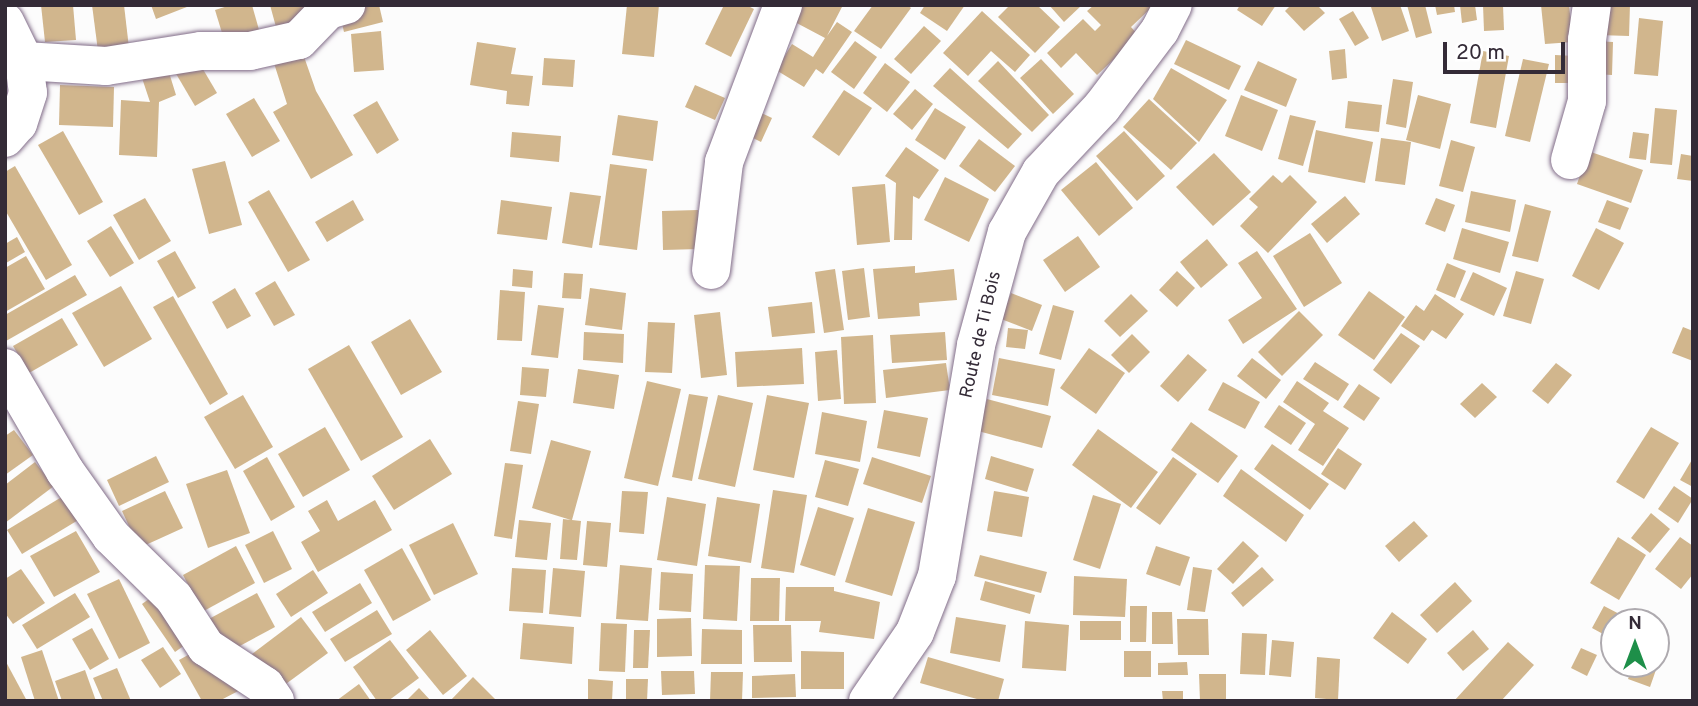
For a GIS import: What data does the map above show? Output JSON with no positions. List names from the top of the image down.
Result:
{
  "streets": {
    "street": ["Route de Ti Bois"]
  },
  "scale_bar": "20 m",
  "north": "top"
}
